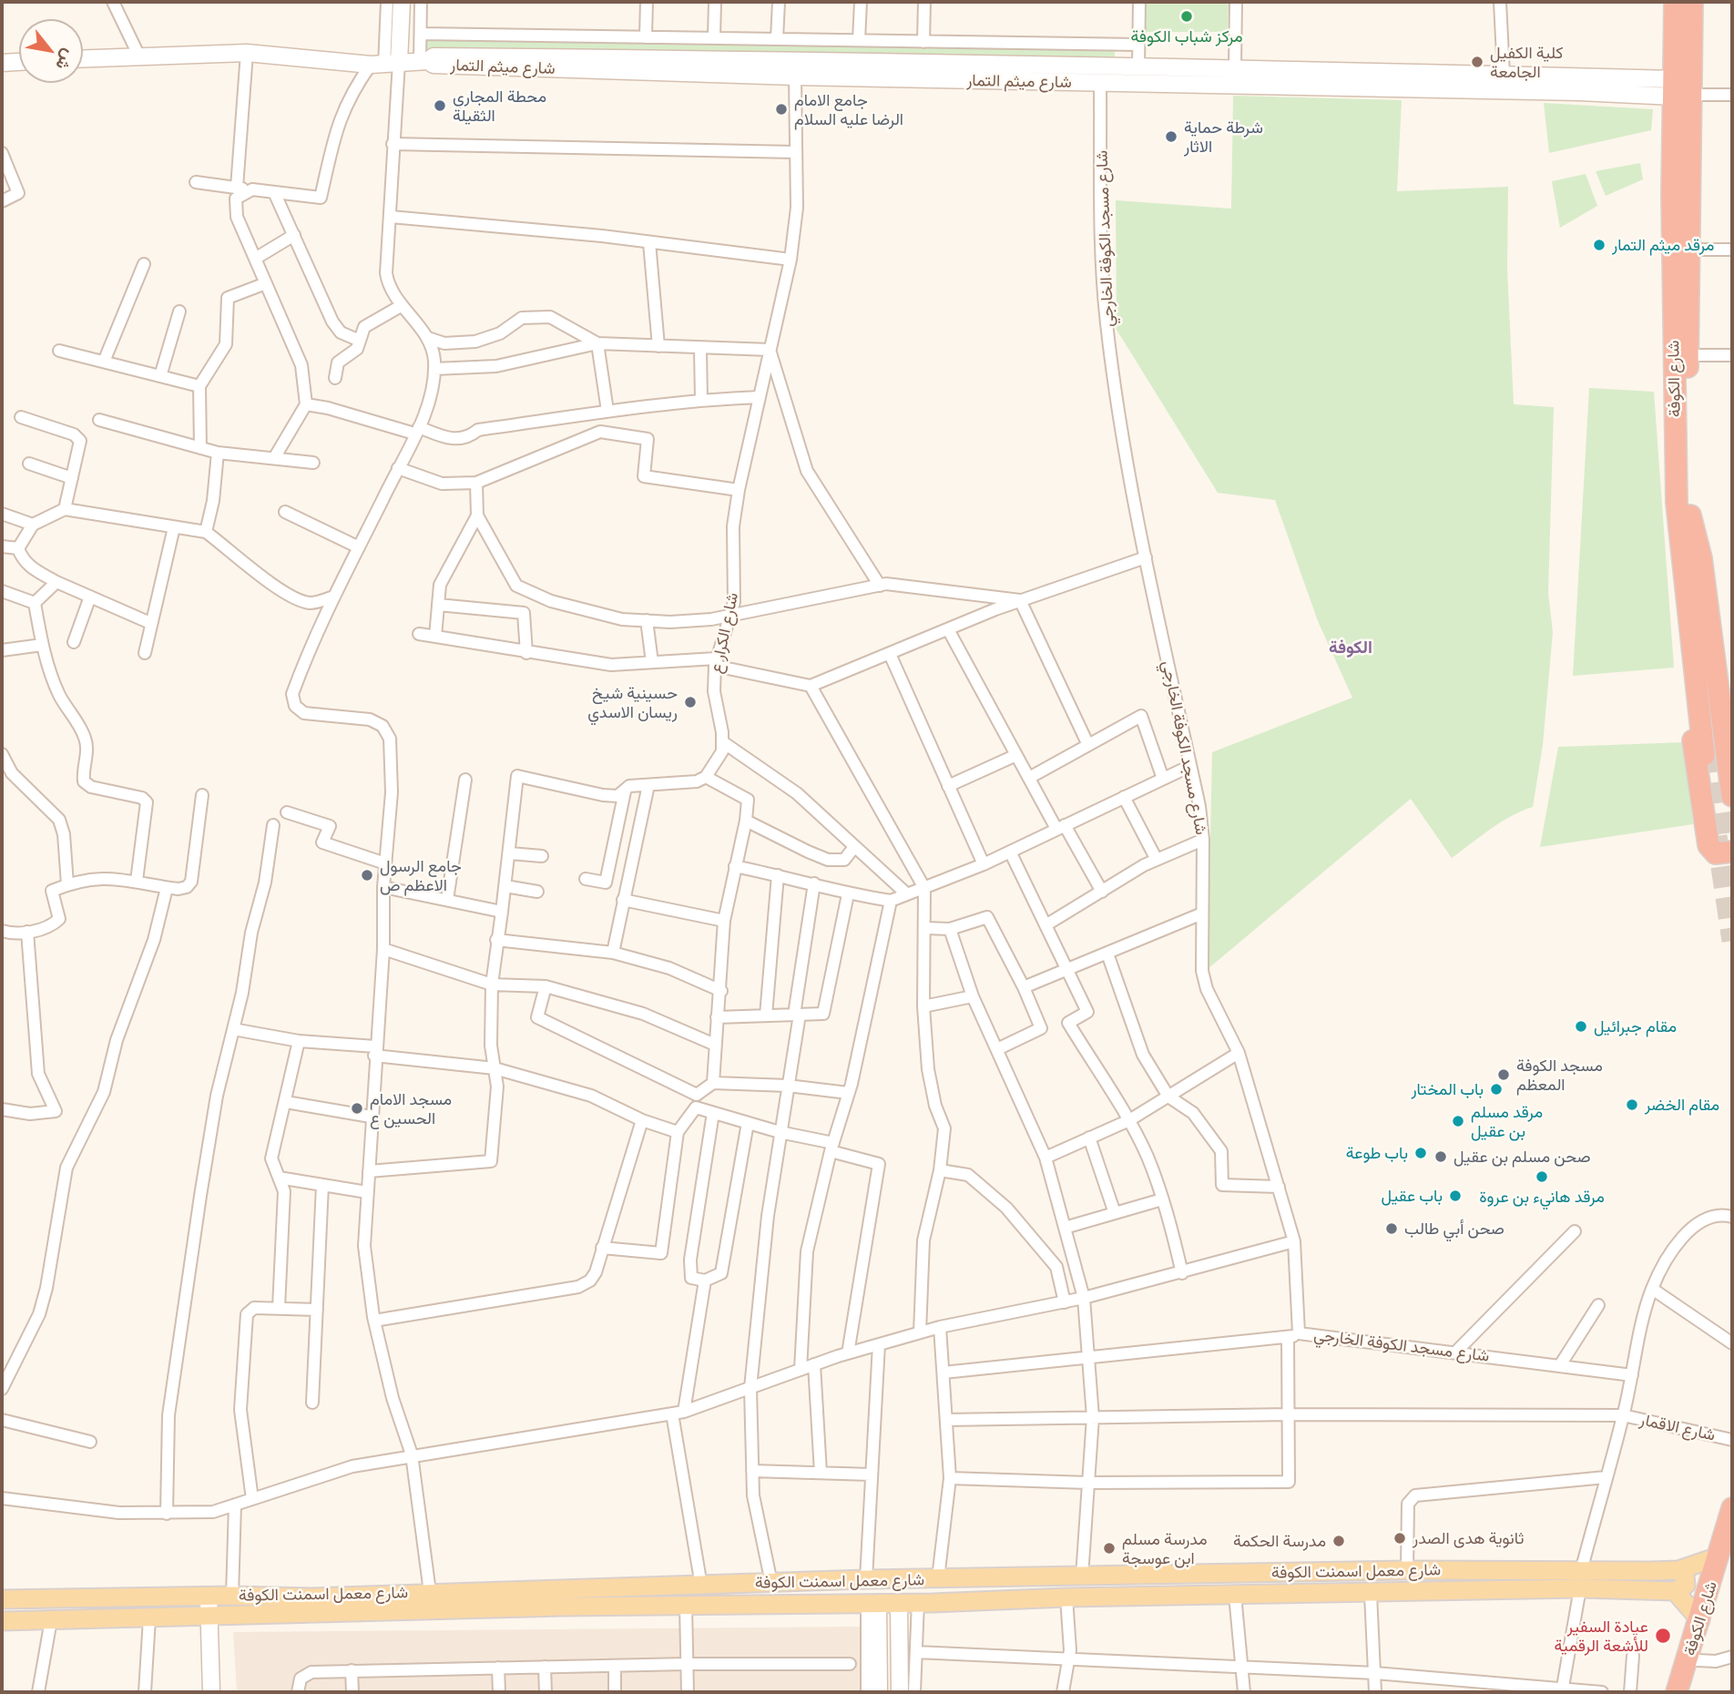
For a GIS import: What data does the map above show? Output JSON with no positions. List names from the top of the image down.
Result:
{
  "streets": {
    "highway": ["شارع الكوفة"],
    "main road": ["شارع معمل اسمنت الكوفة"],
    "street": [
      "شارع ميثم التمار",
      "شارع مسجد الكوفة الخارجي",
      "شارع الكرار ع",
      "شارع الاقمار"
    ]
  },
  "crossings": [
    ["شارع ميثم التمار", "شارع مسجد الكوفة الخارجي"],
    ["شارع ميثم التمار", "شارع الكوفة"],
    ["شارع ميثم التمار", "شارع الكرار ع"],
    ["شارع الكوفة", "شارع معمل اسمنت الكوفة"]
  ],
  "districts": ["الكوفة"],
  "places": [
    "مركز شباب الكوفة",
    "كلية الكفيل الجامعة",
    "محطة المجاري الثقيلة",
    "جامع الامام الرضا عليه السلام",
    "شرطة حماية الاثار",
    "مرقد ميثم التمار",
    "حسينية شيخ ريسان الاسدي",
    "جامع الرسول الاعظم ص",
    "مقام جبرائيل",
    "مسجد الكوفة المعظم",
    "باب المختار",
    "مقام الخضر",
    "مسجد الامام الحسين ع",
    "مرقد مسلم بن عقيل",
    "باب طوعة",
    "صحن مسلم بن عقيل",
    "مرقد هانيء بن عروة",
    "باب عقيل",
    "صحن أبي طالب",
    "ثانوية هدى الصدر",
    "مدرسة الحكمة",
    "مدرسة مسلم ابن عوسجة",
    "عيادة السفير للأشعة الرقمية"
  ],
  "north": "bottom right"
}
